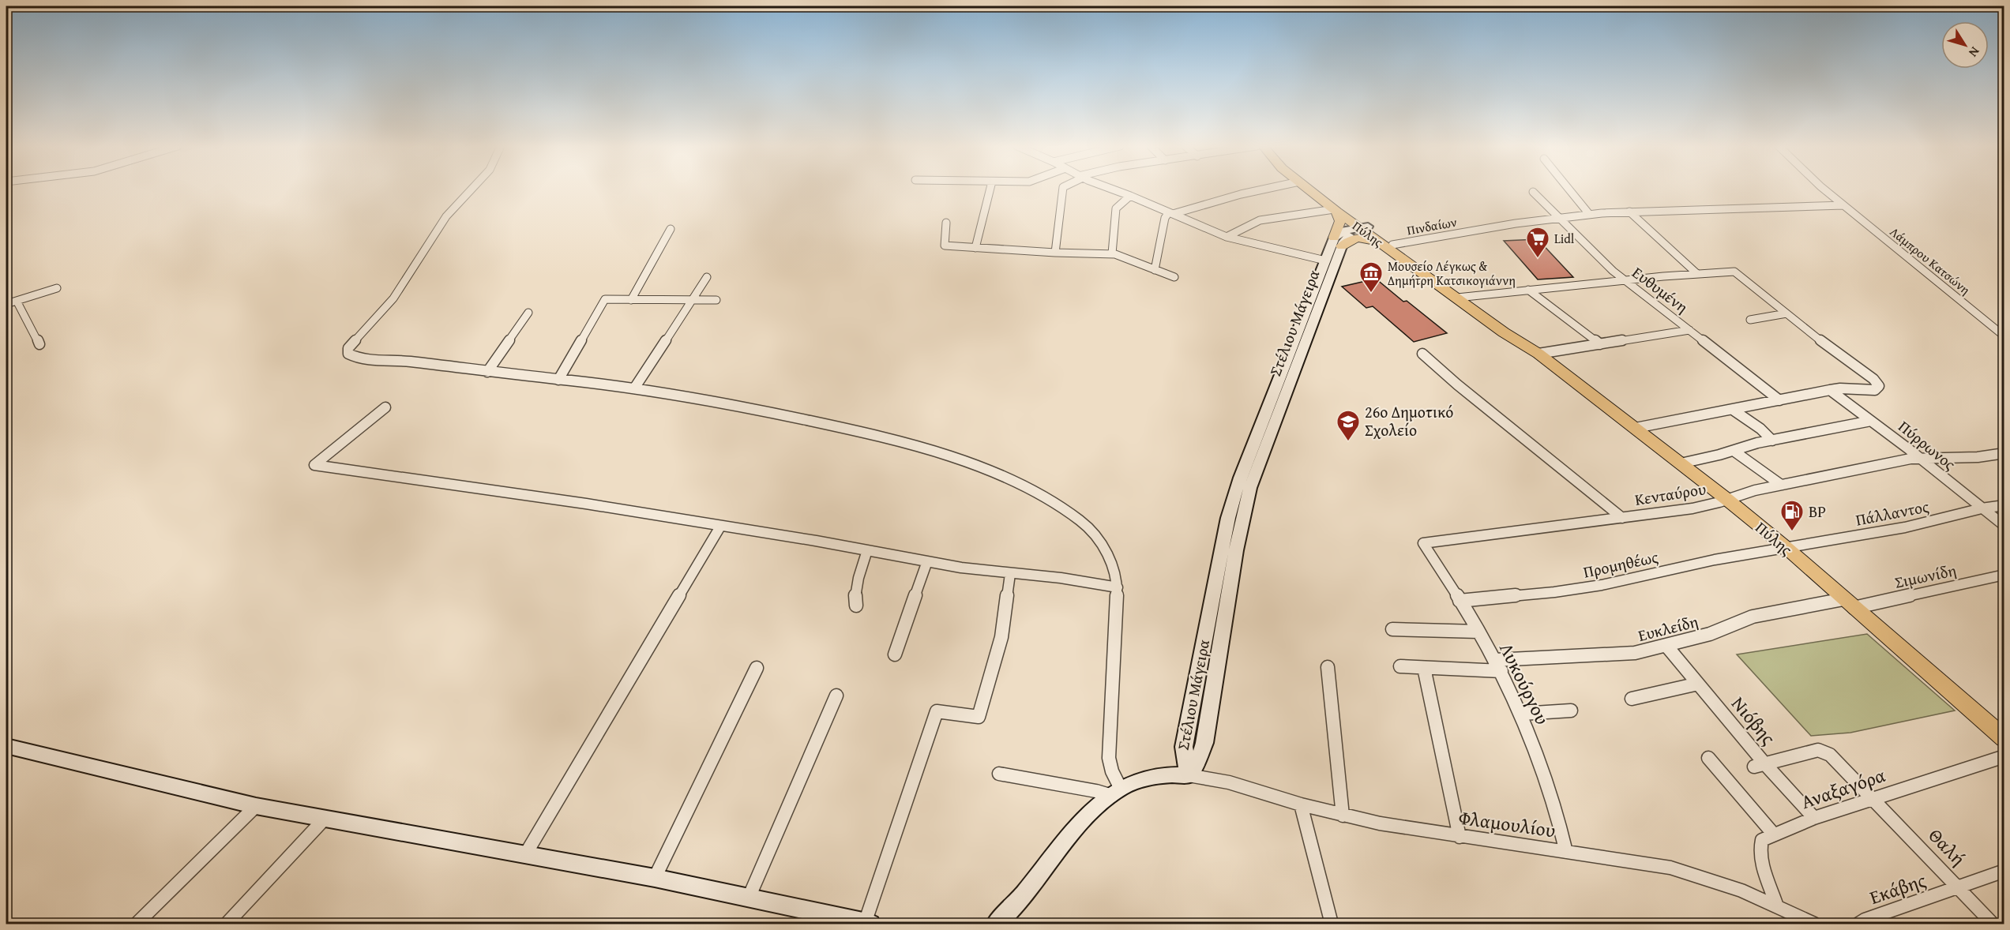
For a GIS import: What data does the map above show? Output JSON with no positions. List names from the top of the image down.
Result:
{
  "streets": {
    "main road": ["Πύλης", "Στέλιου Μάγειρα"],
    "street": [
      "Πινδαίων",
      "Λάμπρου Κατσώνη",
      "Ευθυμένη",
      "Πύρρωνος",
      "Κενταύρου",
      "Πάλλαντος",
      "Προμηθέως",
      "Σιμωνίδη",
      "Ευκλείδη",
      "Λυκούργου",
      "Νιόβης",
      "Αναξαγόρα",
      "Φλαμουλίου",
      "Θαλή",
      "Εκάβης"
    ]
  },
  "crossings": [
    ["Πινδαίων", "Πύλης"],
    ["Πινδαίων", "Λάμπρου Κατσώνη"],
    ["Πινδαίων", "Ευθυμένη"],
    ["Πύλης", "Κενταύρου"],
    ["Πύλης", "Πάλλαντος"],
    ["Πύλης", "Προμηθέως"],
    ["Πύλης", "Σιμωνίδη"],
    ["Πύλης", "Ευκλείδη"],
    ["Στέλιου Μάγειρα", "Φλαμουλίου"],
    ["Πύρρωνος", "Κενταύρου"],
    ["Πύρρωνος", "Πάλλαντος"],
    ["Κενταύρου", "Λυκούργου"],
    ["Πάλλαντος", "Προμηθέως"],
    ["Προμηθέως", "Λυκούργου"],
    ["Σιμωνίδη", "Ευκλείδη"],
    ["Ευκλείδη", "Λυκούργου"],
    ["Ευκλείδη", "Νιόβης"],
    ["Λυκούργου", "Φλαμουλίου"],
    ["Νιόβης", "Αναξαγόρα"],
    ["Νιόβης", "Θαλή"],
    ["Αναξαγόρα", "Φλαμουλίου"],
    ["Αναξαγόρα", "Θαλή"],
    ["Θαλή", "Εκάβης"]
  ],
  "places": {
    "supermarket": ["Lidl"],
    "museum": ["Μουσείο Λέγκως & Δημήτρη Κατσικογιάννη"],
    "school or university": ["26ο Δημοτικό Σχολείο"],
    "fuel station": ["BP"]
  },
  "north": "bottom right"
}
